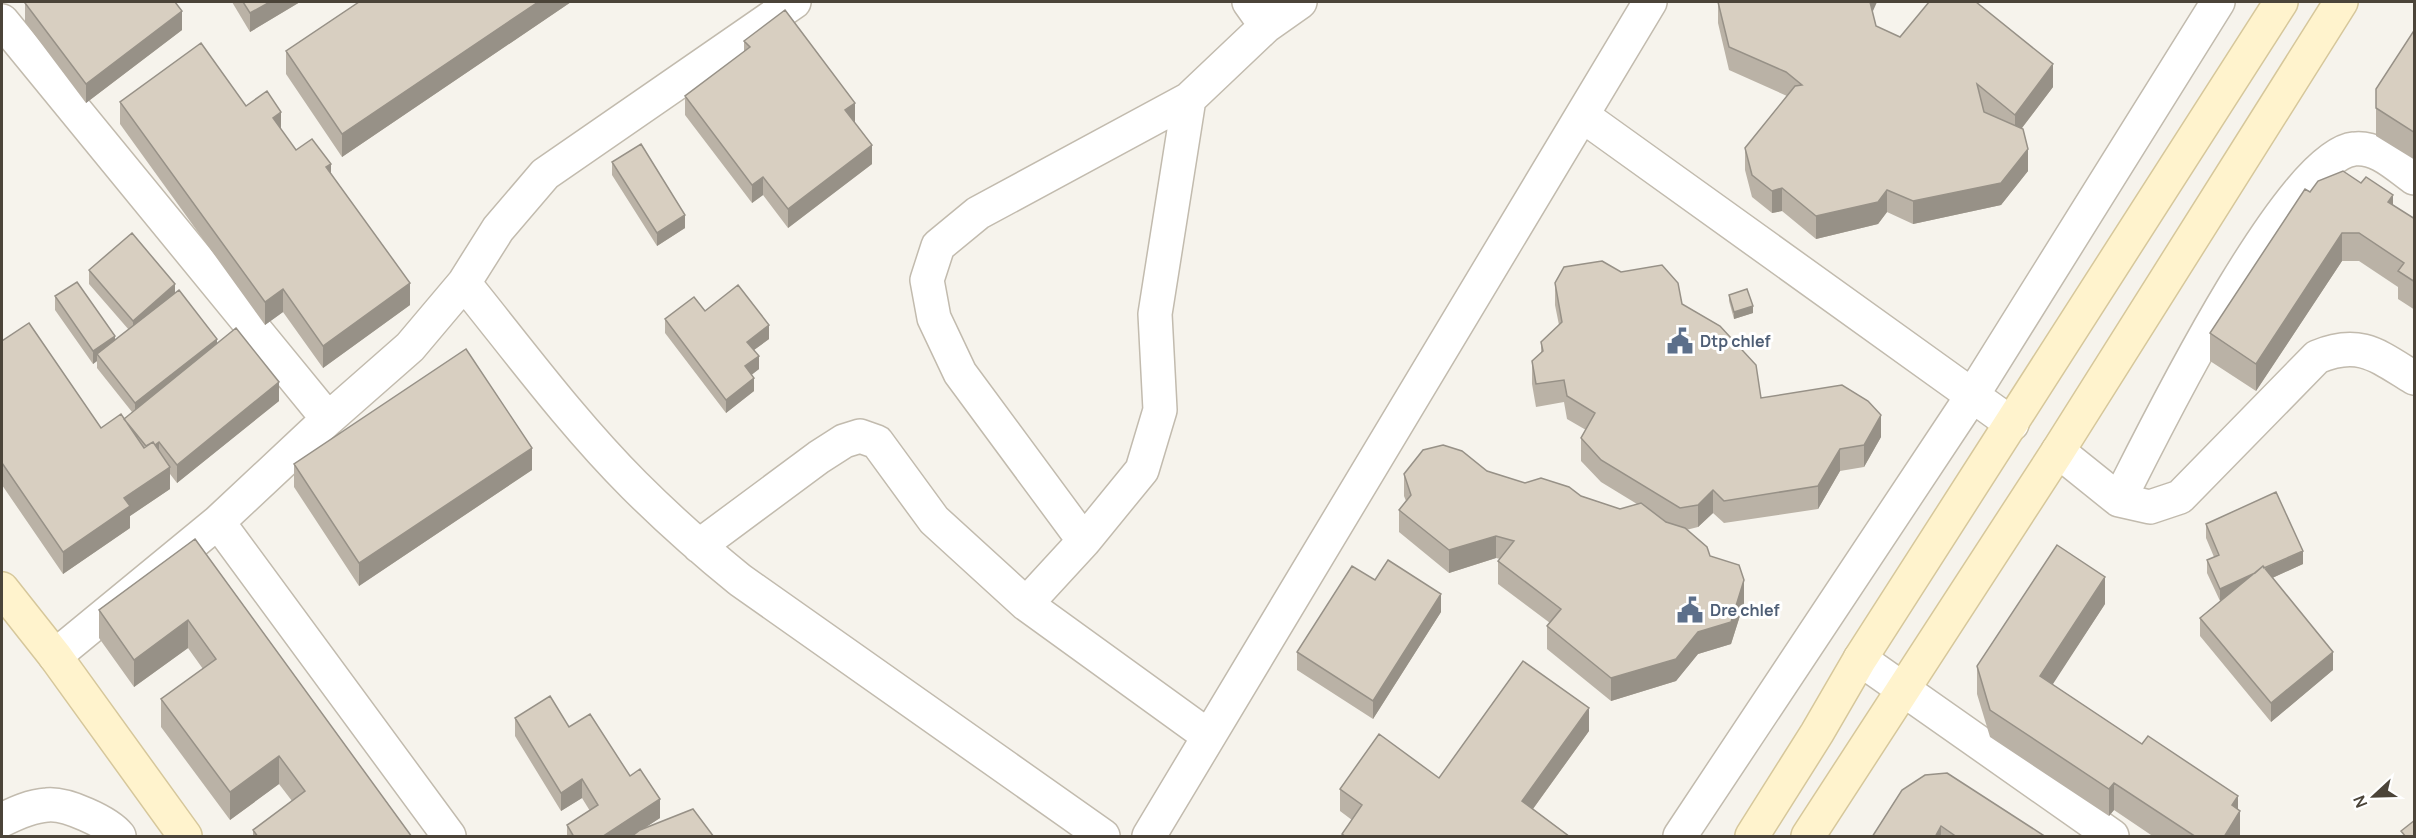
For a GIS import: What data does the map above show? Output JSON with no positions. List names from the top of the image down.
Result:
{
  "places": {
    "public building": ["Dtp chlef", "Dre chlef"]
  },
  "north": "left"
}
